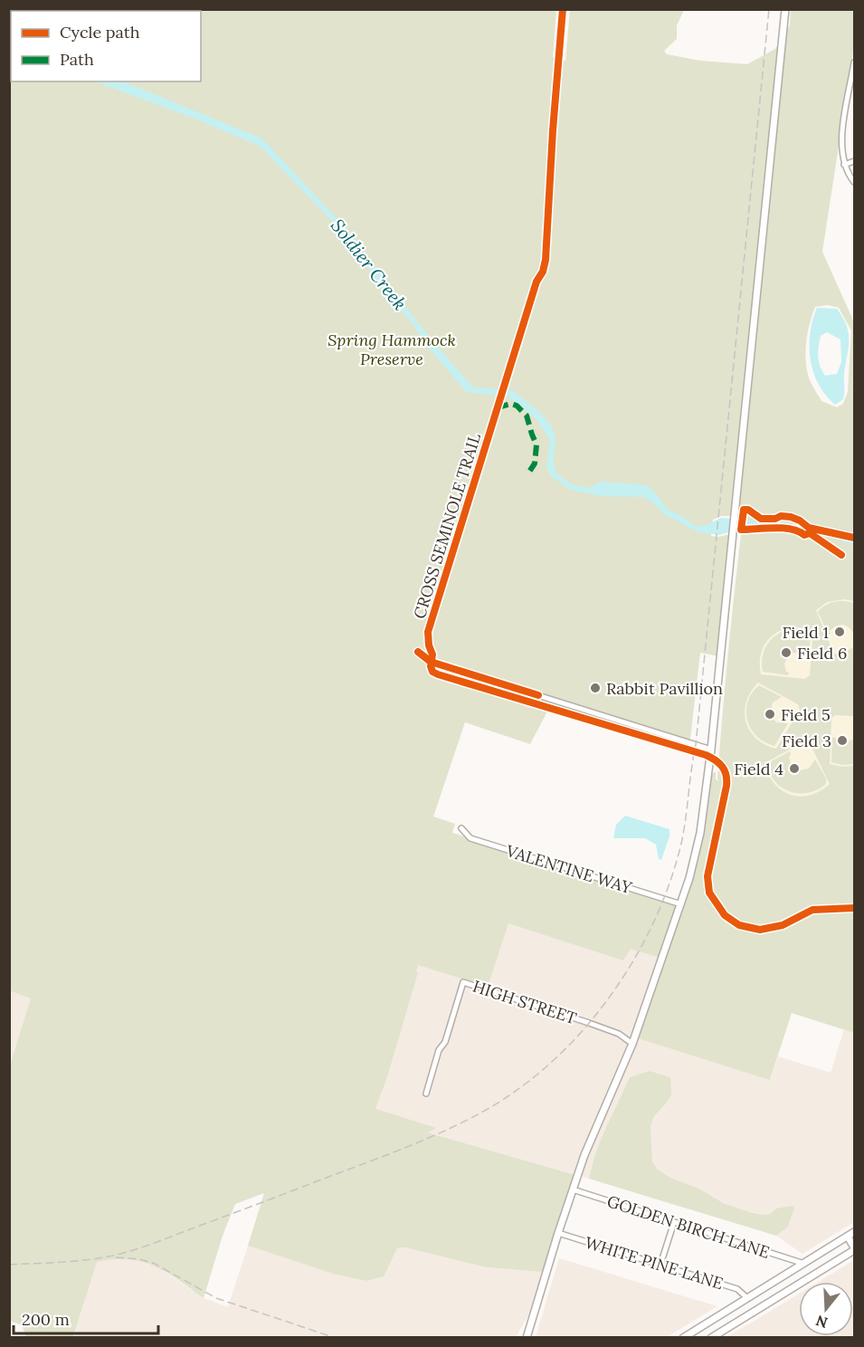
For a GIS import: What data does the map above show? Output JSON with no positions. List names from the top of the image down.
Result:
{
  "streets": {
    "street": [
      "VALENTINE WAY",
      "HIGH STREET",
      "GOLDEN BIRCH LANE",
      "WHITE PINE LANE"
    ],
    "cycle path": ["CROSS SEMINOLE TRAIL"]
  },
  "water": ["Soldier Creek"],
  "parks": ["Spring Hammock Preserve"],
  "places": [
    "Field 1",
    "Field 6",
    "Rabbit Pavillion",
    "Field 5",
    "Field 3",
    "Field 4"
  ],
  "legend": ["Cycle path", "Path"],
  "scale_bar": "200 m",
  "north": "bottom"
}
